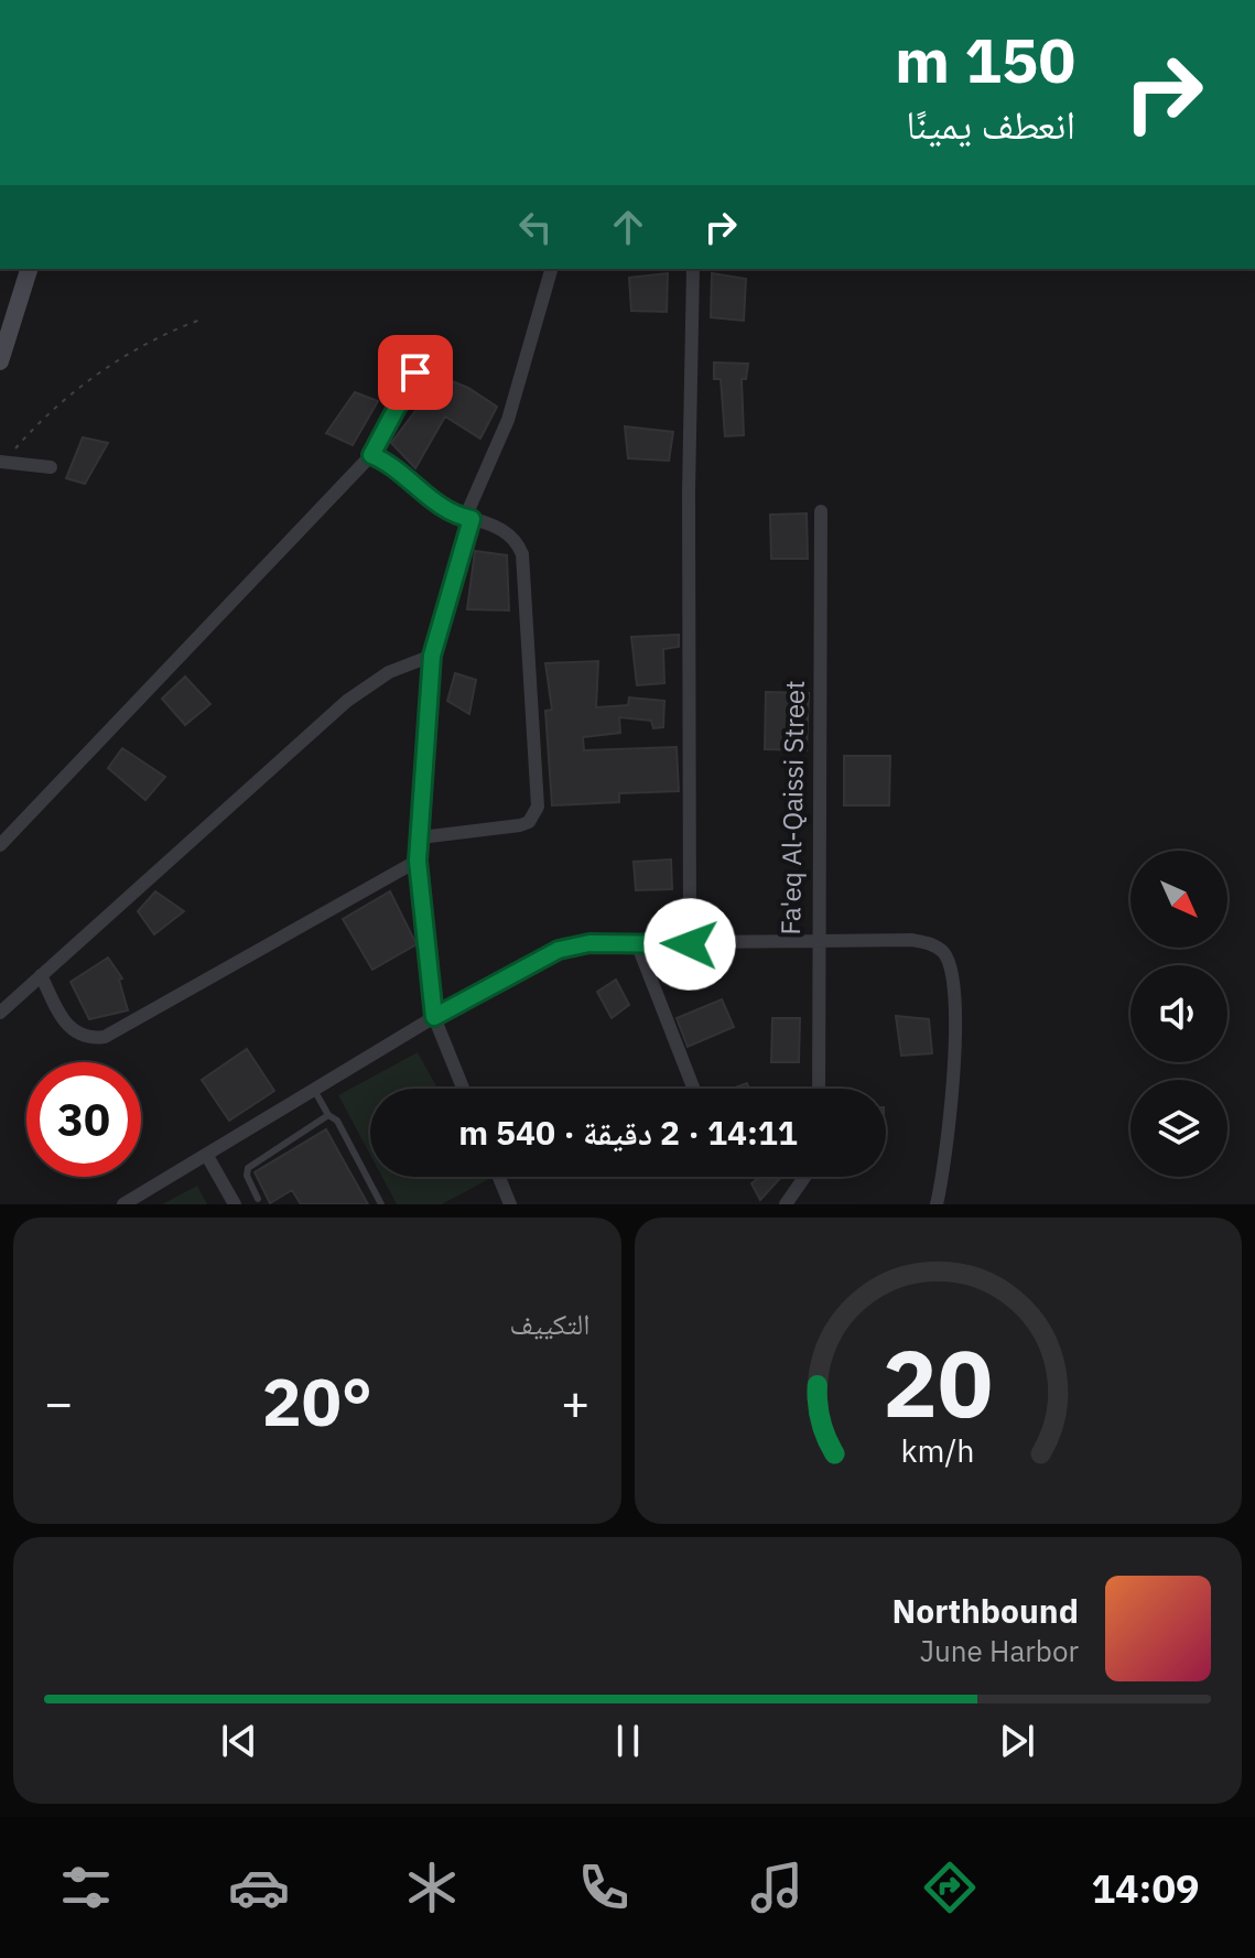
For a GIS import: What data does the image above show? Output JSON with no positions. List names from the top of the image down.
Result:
{
  "streets": {
    "street": ["Fa'eq Al-Qaissi Street"]
  },
  "north": "bottom right",
  "page": {
    "turn": ["150 m", "انعطف يمينًا"],
    "limit": "30",
    "trip": "14:11 · 2 دقيقة · 540 m",
    "tile": "التكييف",
    "heat": ["−", "20°", "+"],
    "song": ["Northbound", "June Harbor"],
    "tabs": "14:09",
    "gauge": ["20", "km/h"]
  }
}
